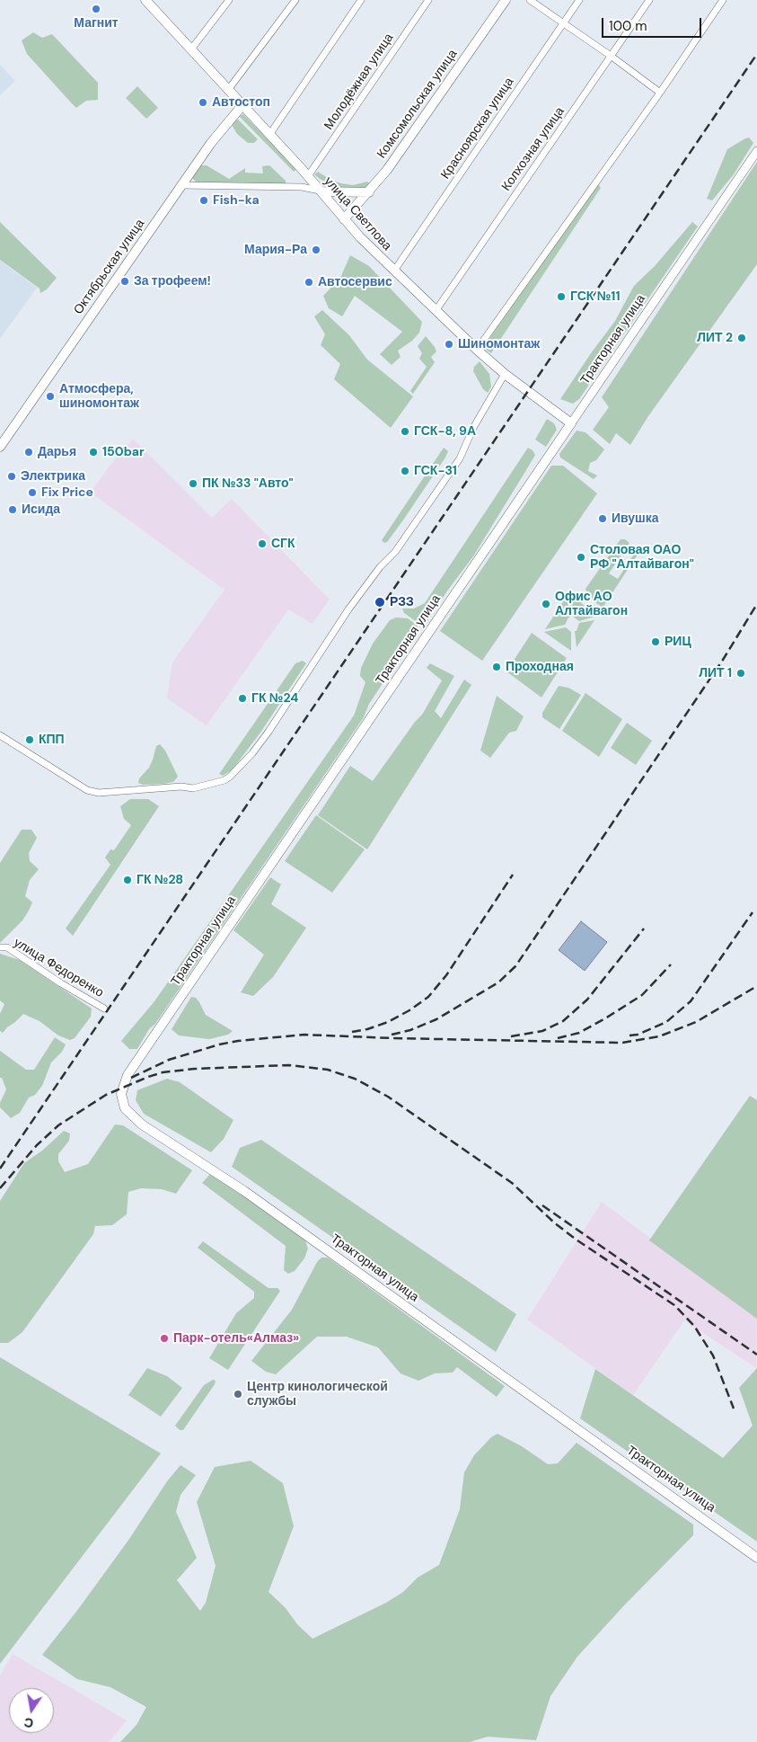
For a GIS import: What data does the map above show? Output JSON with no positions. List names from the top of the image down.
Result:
{
  "streets": {
    "main road": [
      "Комсомольская улица",
      "улица Светлова",
      "Октябрьская улица",
      "Тракторная улица"
    ],
    "street": [
      "Молодёжная улица",
      "Красноярская улица",
      "Колхозная улица",
      "улица Федоренко"
    ]
  },
  "crossings": [
    ["Молодёжная улица", "улица Светлова"],
    ["Комсомольская улица", "улица Светлова"],
    ["Красноярская улица", "улица Светлова"],
    ["Колхозная улица", "улица Светлова"],
    ["улица Светлова", "Октябрьская улица"],
    ["улица Светлова", "Тракторная улица"]
  ],
  "places": [
    "Магнит",
    "Автостоп",
    "Fish-ka",
    "Мария-Ра",
    "За трофеем!",
    "Автосервис",
    "ГСК №11",
    "ЛИТ 2",
    "Шиномонтаж",
    "Атмосфера, шиномонтаж",
    "ГСК-8, 9А",
    "Дарья",
    "150bar",
    "ГСК-31",
    "Электрика",
    "ПК №33 \"Авто\"",
    "Fix Price",
    "Исида",
    "Ивушка",
    "СГК",
    "Столовая ОАО РФ \"Алтайвагон\"",
    "РЗЗ",
    "Офис АО Алтайвагон",
    "РИЦ",
    "Проходная",
    "ЛИТ 1",
    "ГК №24",
    "КПП",
    "ГК №28",
    "Парк-отель«Алмаз»",
    "Центр кинологической службы"
  ],
  "scale_bar": "100 m",
  "north": "bottom"
}
